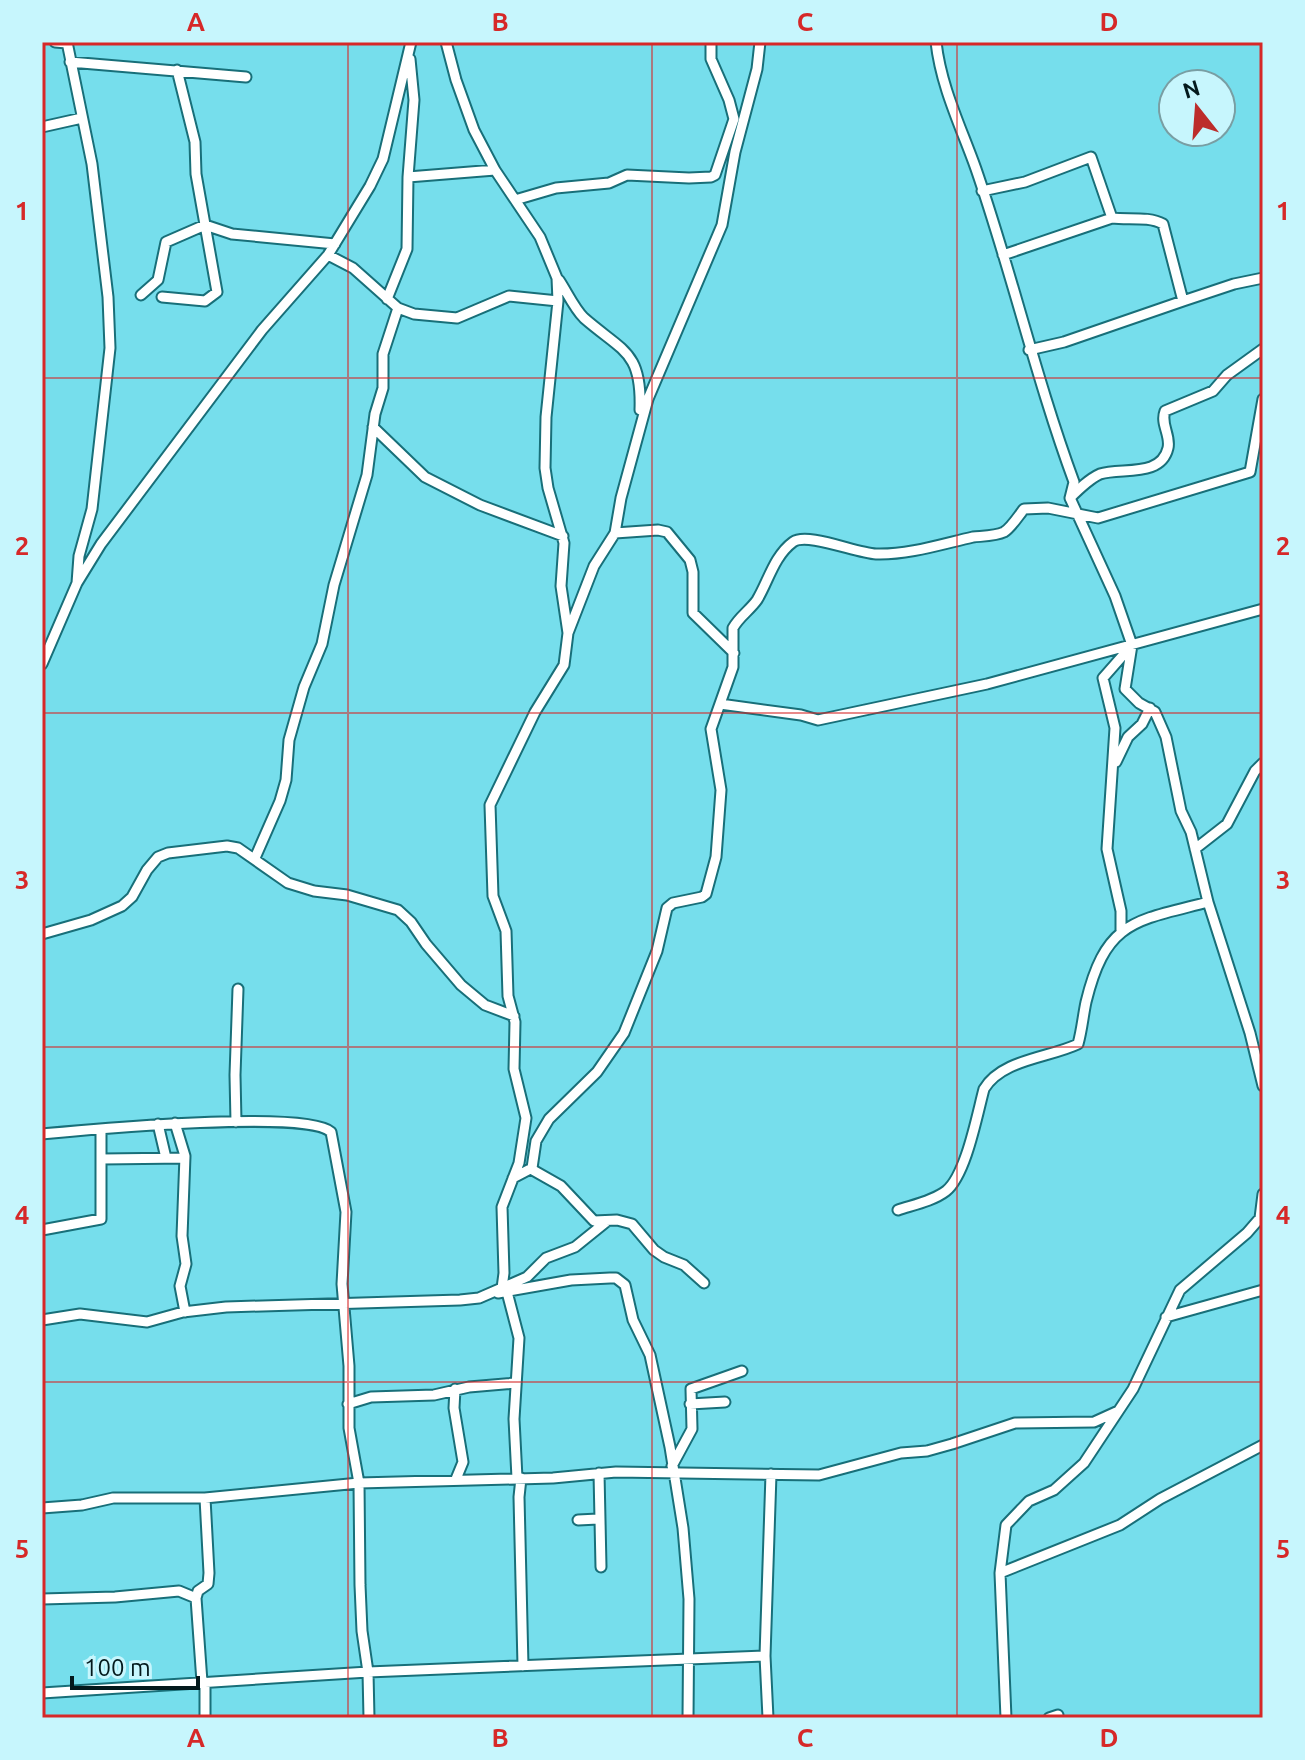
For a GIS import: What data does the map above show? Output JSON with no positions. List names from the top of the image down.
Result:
{
  "scale_bar": "100 m",
  "north": "top",
  "grid": {
    "columns": [
      "A",
      "B",
      "C",
      "D"
    ],
    "rows": [
      "1",
      "2",
      "3",
      "4",
      "5"
    ]
  }
}
